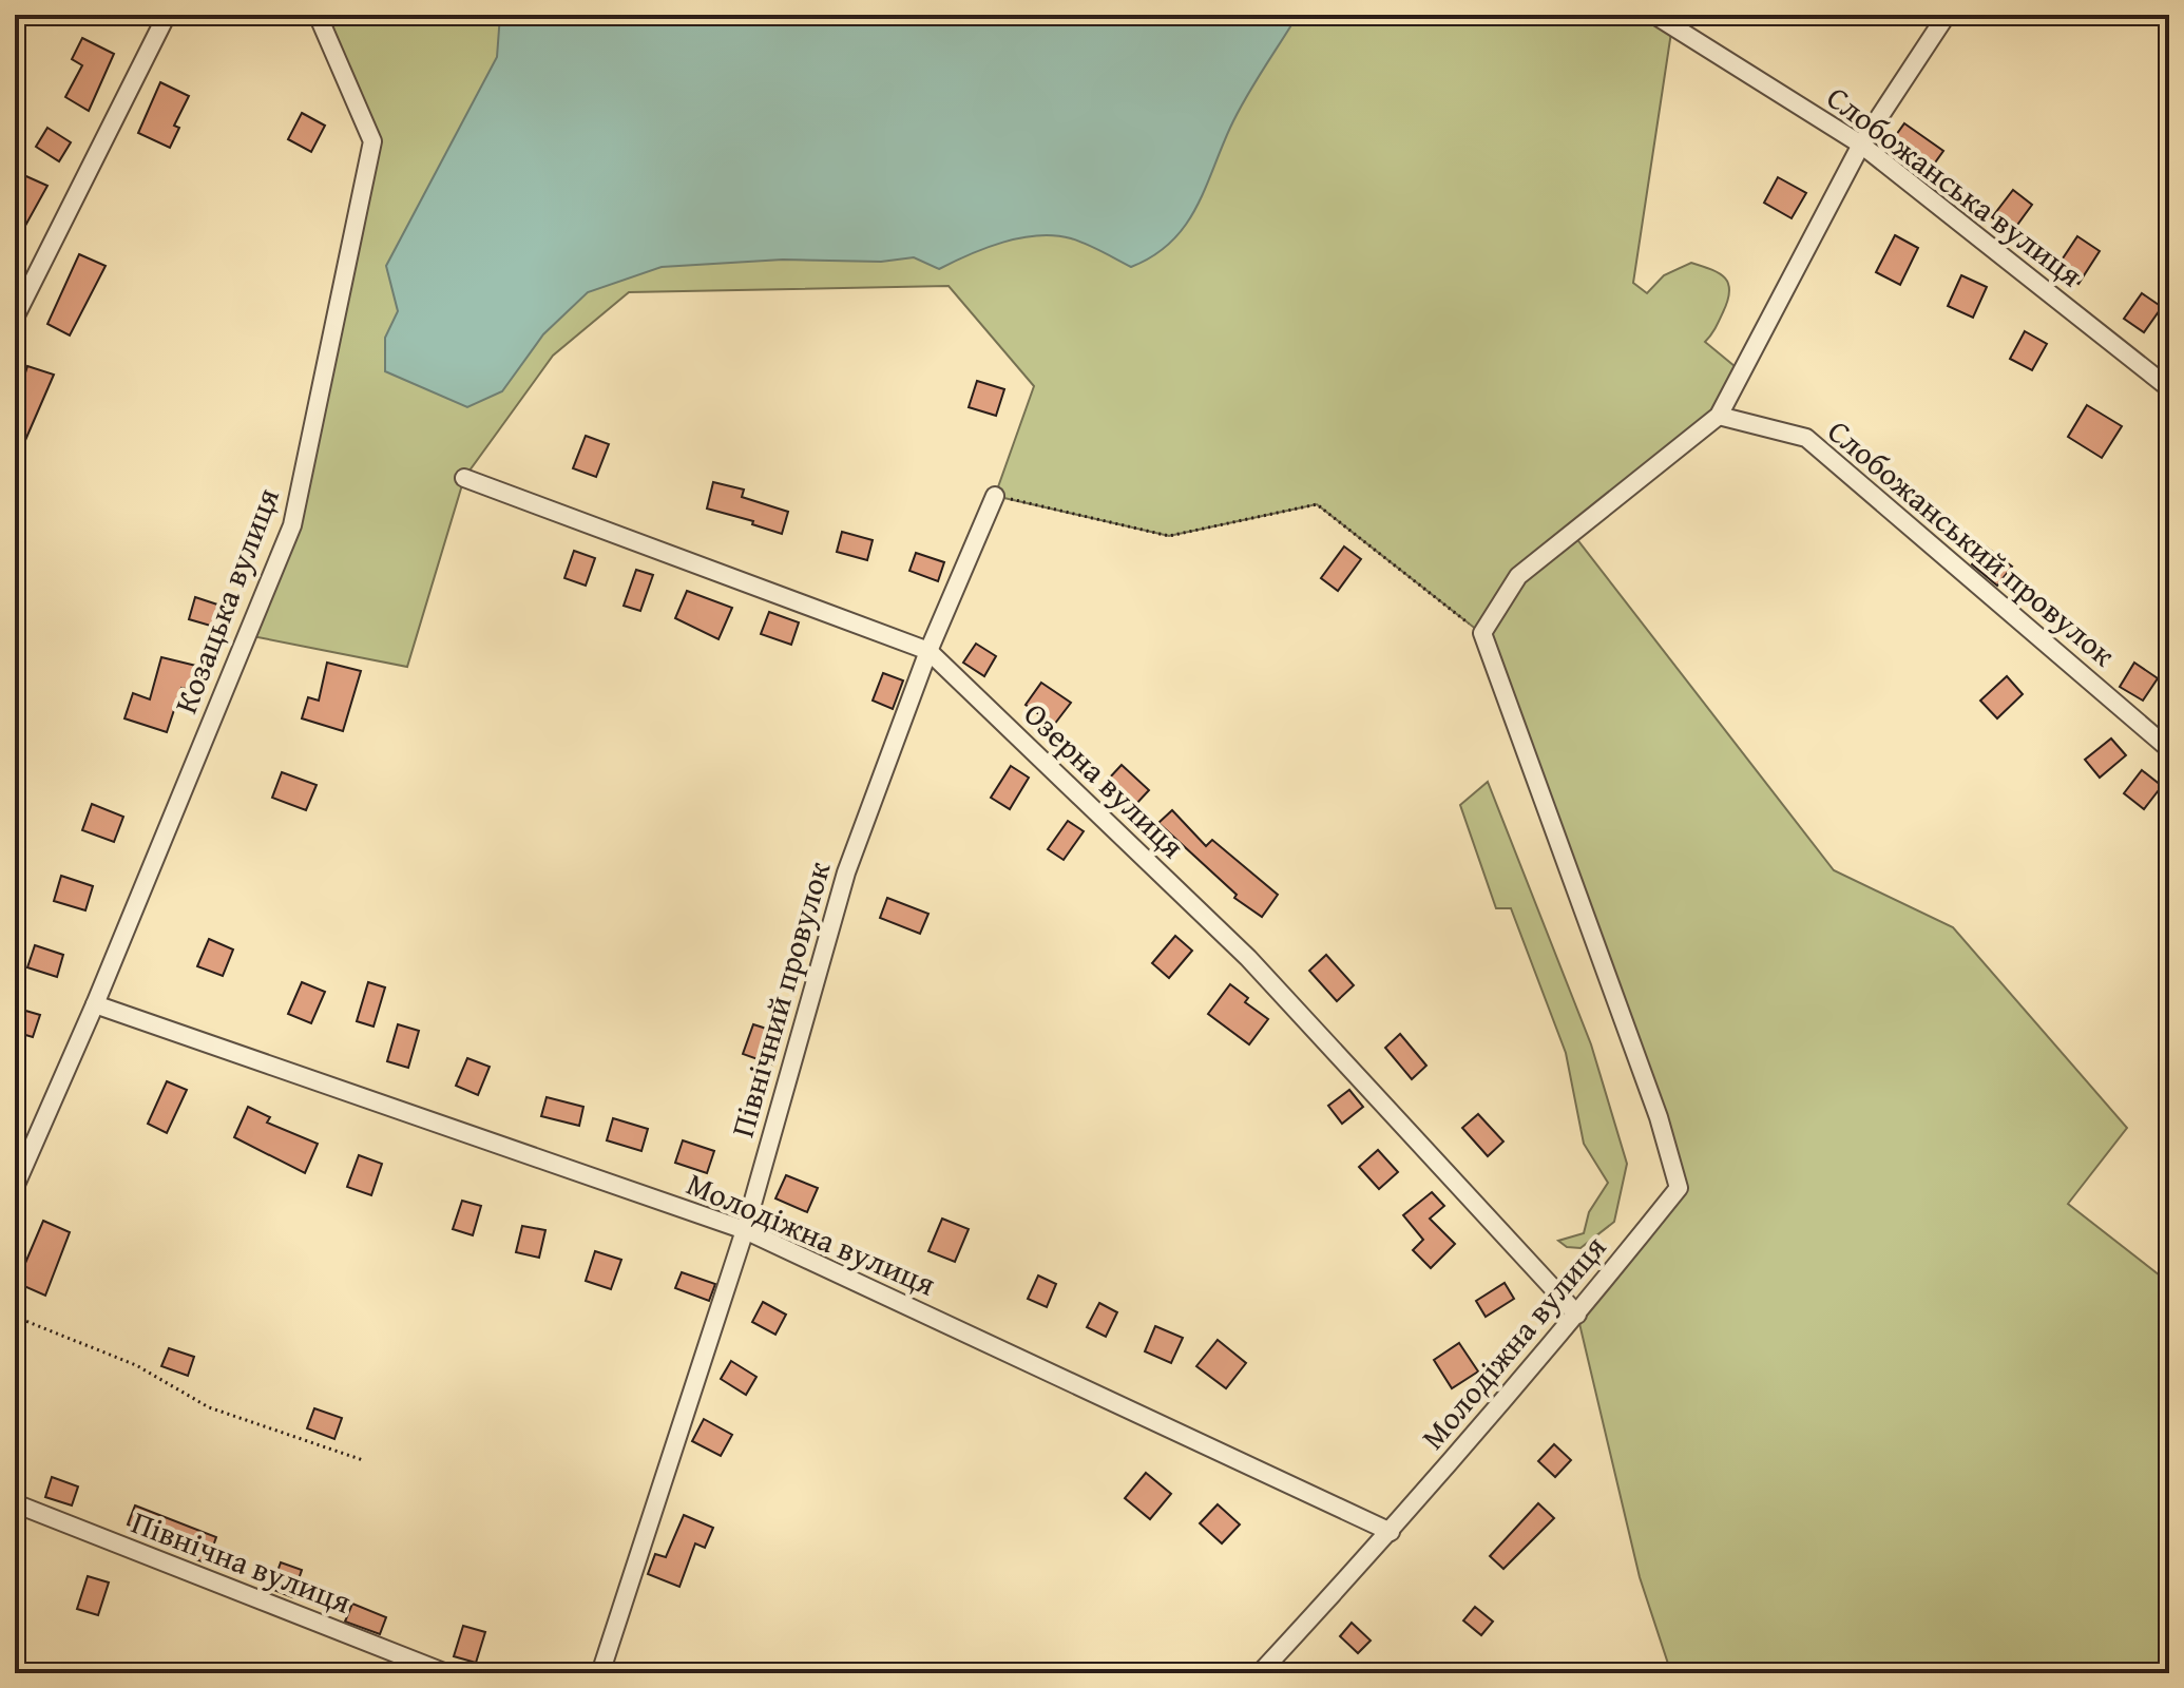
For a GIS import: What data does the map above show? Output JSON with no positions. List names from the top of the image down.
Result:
{
  "streets": {
    "street": [
      "Слобожанська вулиця",
      "Слобожанський провулок",
      "Козацька вулиця",
      "Озерна вулиця",
      "Північний провулок",
      "Молодіжна вулиця",
      "Північна вулиця"
    ]
  },
  "crossings": [
    ["Козацька вулиця", "Молодіжна вулиця"],
    ["Озерна вулиця", "Північний провулок"],
    ["Озерна вулиця", "Молодіжна вулиця"],
    ["Північний провулок", "Молодіжна вулиця"]
  ]
}
